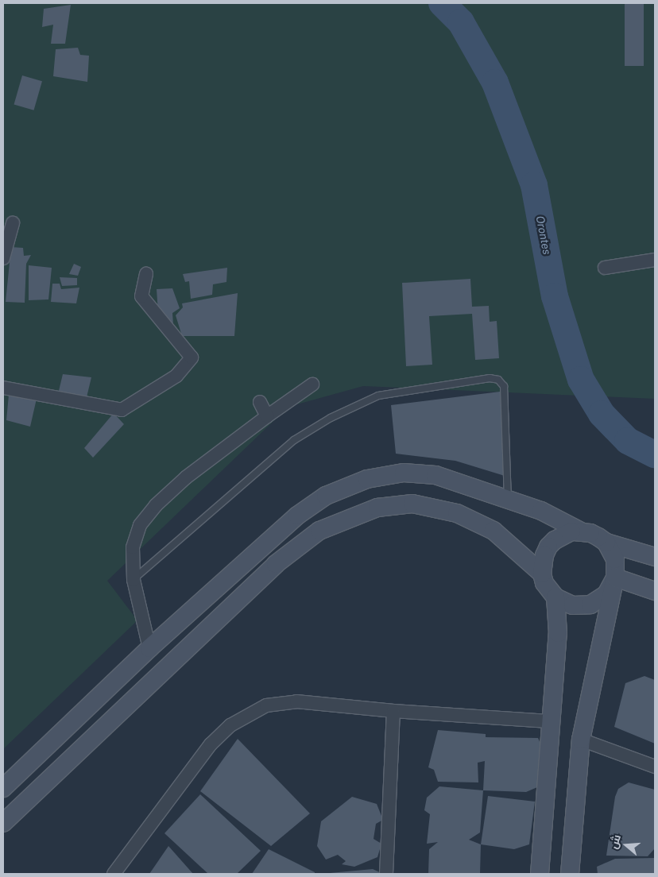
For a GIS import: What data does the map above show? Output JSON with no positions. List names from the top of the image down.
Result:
{
  "water": ["Orontes"],
  "north": "left"
}
